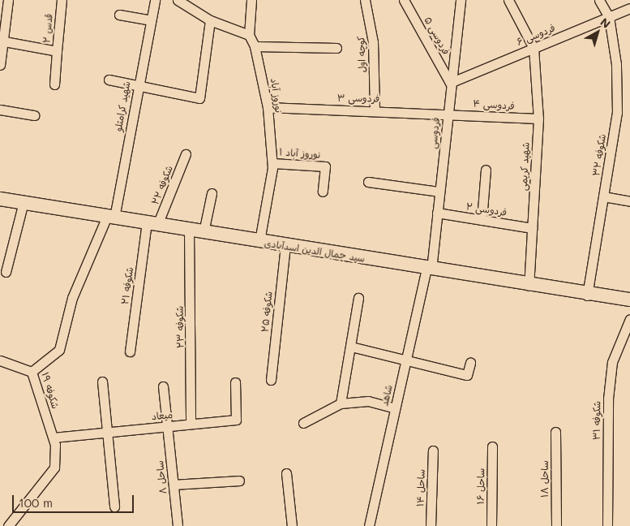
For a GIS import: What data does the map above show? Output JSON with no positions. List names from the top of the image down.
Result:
{
  "streets": {
    "main road": ["سید جمال الدین اسدآبادی"],
    "street": [
      "قدس ۲",
      "فردوسی ۶",
      "فردوسی ۵",
      "کوچه اول",
      "نوروز آباد",
      "فردوسی ۳",
      "فردوسی ۴",
      "شهید کرامتلو",
      "فردوسی",
      "نوروز آباد ۱",
      "شکوفه ۳۲",
      "شهید کریمی",
      "شکوفه ۲۲",
      "فردوسی ۲",
      "شکوفه ۲۱",
      "شکوفه ۲۵",
      "شکوفه ۲۳",
      "شکوفه ۱۹",
      "شاهد",
      "میعاد",
      "شکوفه ۳۱",
      "ساحل ۸",
      "ساحل ۱۸",
      "ساحل ۱۶",
      "ساحل ۱۴"
    ]
  },
  "crossings": [
    ["فردوسی ۶", "فردوسی ۵"],
    ["فردوسی ۶", "فردوسی"],
    ["فردوسی ۶", "شکوفه ۳۲"],
    ["فردوسی ۶", "شهید کریمی"],
    ["فردوسی ۵", "فردوسی"],
    ["کوچه اول", "فردوسی ۳"],
    ["نوروز آباد", "فردوسی ۳"],
    ["نوروز آباد", "نوروز آباد ۱"],
    ["نوروز آباد", "سید جمال الدین اسدآبادی"],
    ["فردوسی ۳", "فردوسی ۴"],
    ["فردوسی ۳", "فردوسی"],
    ["فردوسی ۴", "فردوسی"],
    ["فردوسی ۴", "شهید کریمی"],
    ["شهید کرامتلو", "سید جمال الدین اسدآبادی"],
    ["شهید کرامتلو", "شکوفه ۱۹"],
    ["فردوسی", "فردوسی ۲"],
    ["فردوسی", "سید جمال الدین اسدآبادی"],
    ["فردوسی", "شاهد"],
    ["شکوفه ۳۲", "سید جمال الدین اسدآبادی"],
    ["شهید کریمی", "فردوسی ۲"],
    ["شهید کریمی", "سید جمال الدین اسدآبادی"],
    ["شکوفه ۲۲", "سید جمال الدین اسدآبادی"],
    ["شکوفه ۲۲", "شکوفه ۲۱"],
    ["سید جمال الدین اسدآبادی", "شکوفه ۲۱"],
    ["سید جمال الدین اسدآبادی", "شکوفه ۲۵"],
    ["سید جمال الدین اسدآبادی", "شکوفه ۲۳"],
    ["سید جمال الدین اسدآبادی", "شکوفه ۱۹"],
    ["سید جمال الدین اسدآبادی", "شاهد"],
    ["شکوفه ۲۳", "میعاد"],
    ["شکوفه ۱۹", "میعاد"],
    ["میعاد", "ساحل ۸"]
  ],
  "scale_bar": "100 m",
  "north": "top right"
}
